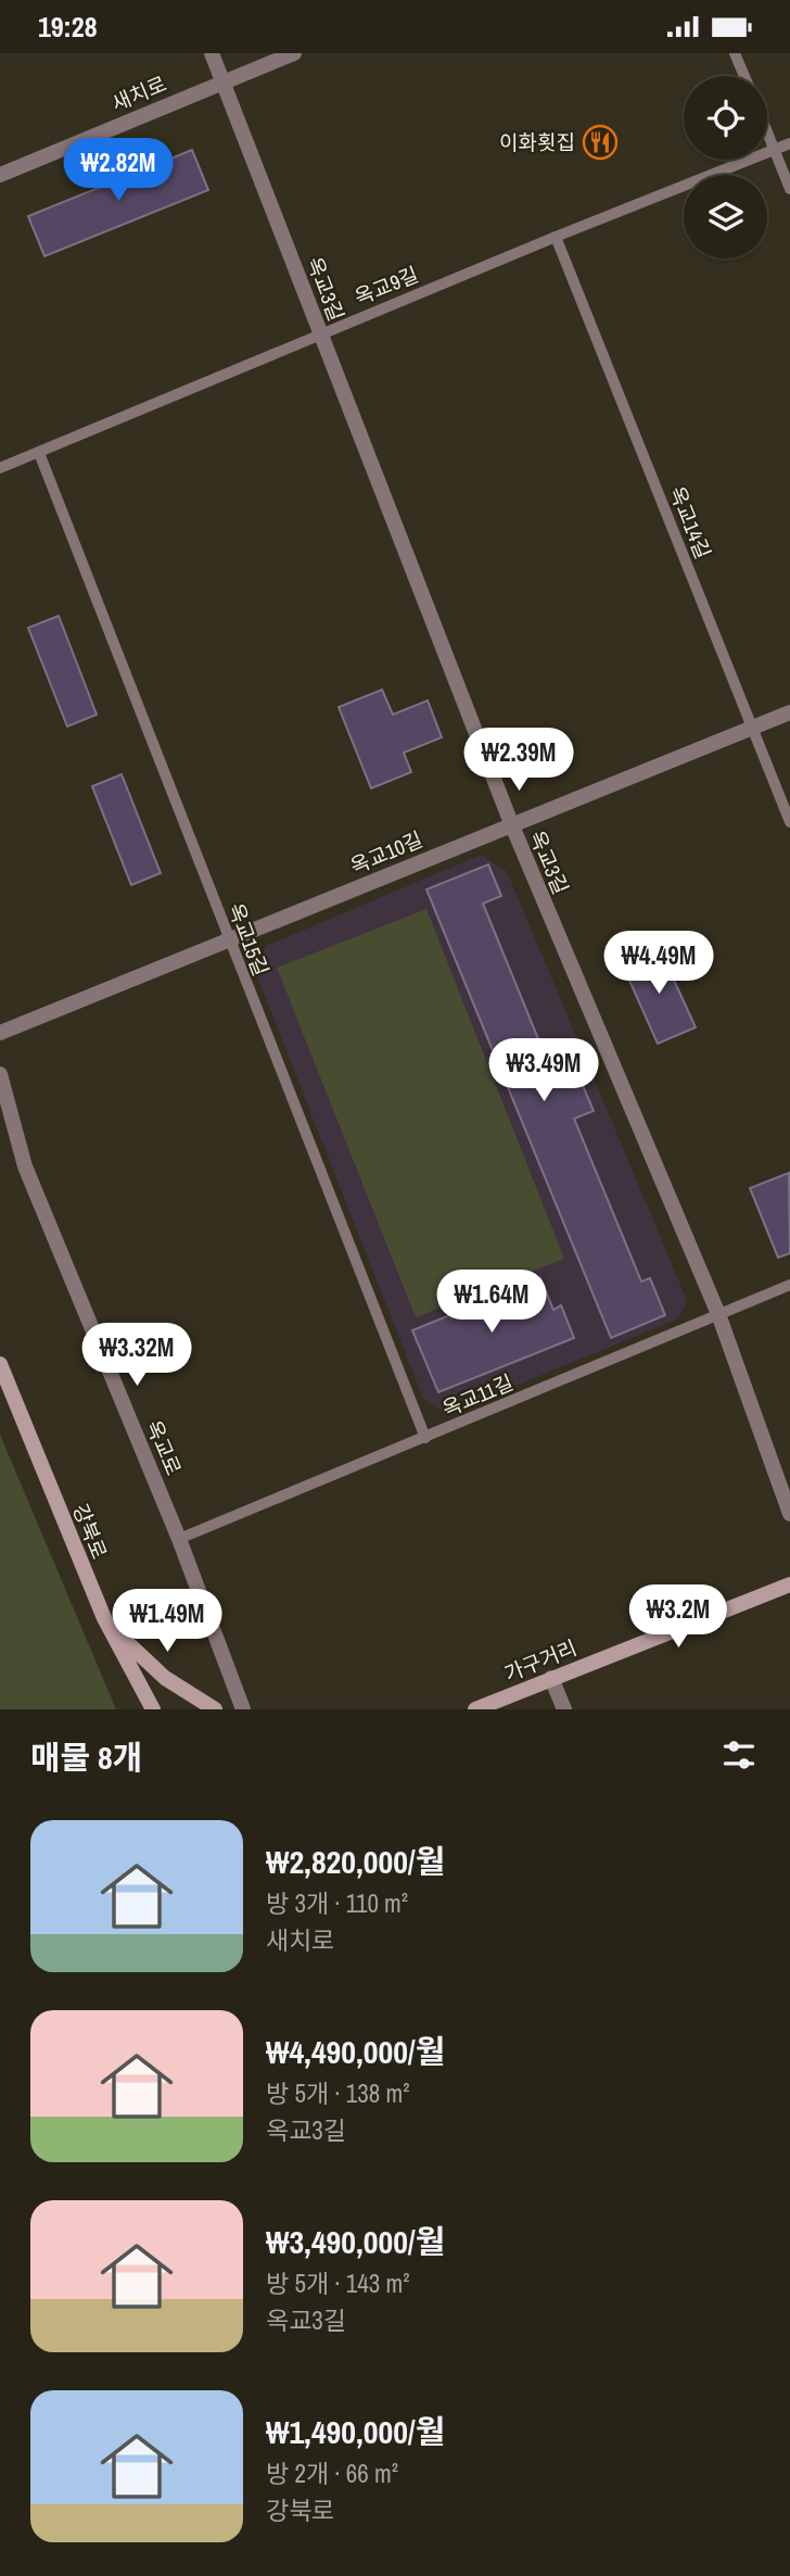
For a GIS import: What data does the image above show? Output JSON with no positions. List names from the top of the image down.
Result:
{
  "streets": {
    "main road": ["강북로", "가구거리"],
    "street": [
      "새치로",
      "옥교3길",
      "옥교10길",
      "옥교로"
    ],
    "lane": [
      "옥교9길",
      "옥교14길",
      "옥교15길",
      "옥교11길"
    ]
  },
  "crossings": [
    ["새치로", "옥교3길"],
    ["옥교9길", "옥교3길"],
    ["옥교9길", "옥교14길"],
    ["옥교9길", "옥교15길"],
    ["옥교3길", "옥교10길"],
    ["옥교3길", "옥교11길"],
    ["옥교14길", "옥교10길"],
    ["옥교10길", "옥교15길"],
    ["옥교15길", "옥교11길"],
    ["옥교11길", "옥교로"]
  ],
  "places": {
    "restaurant": ["이화횟집"]
  },
  "page": {
    "status": "19:28",
    "price": [
      "₩2.82M",
      "₩2.39M",
      "₩4.49M",
      "₩3.49M",
      "₩1.64M",
      "₩3.32M",
      "₩3.2M",
      "₩1.49M"
    ],
    "heading": "매물 8개",
    "list": [
      {
        "name": "₩2,820,000/월",
        "note": "방 3개 · 110 m² · 새치로"
      },
      {
        "name": "₩4,490,000/월",
        "note": "방 5개 · 138 m² · 옥교3길"
      },
      {
        "name": "₩3,490,000/월",
        "note": "방 5개 · 143 m² · 옥교3길"
      },
      {
        "name": "₩1,490,000/월",
        "note": "방 2개 · 66 m² · 강북로"
      }
    ]
  }
}
